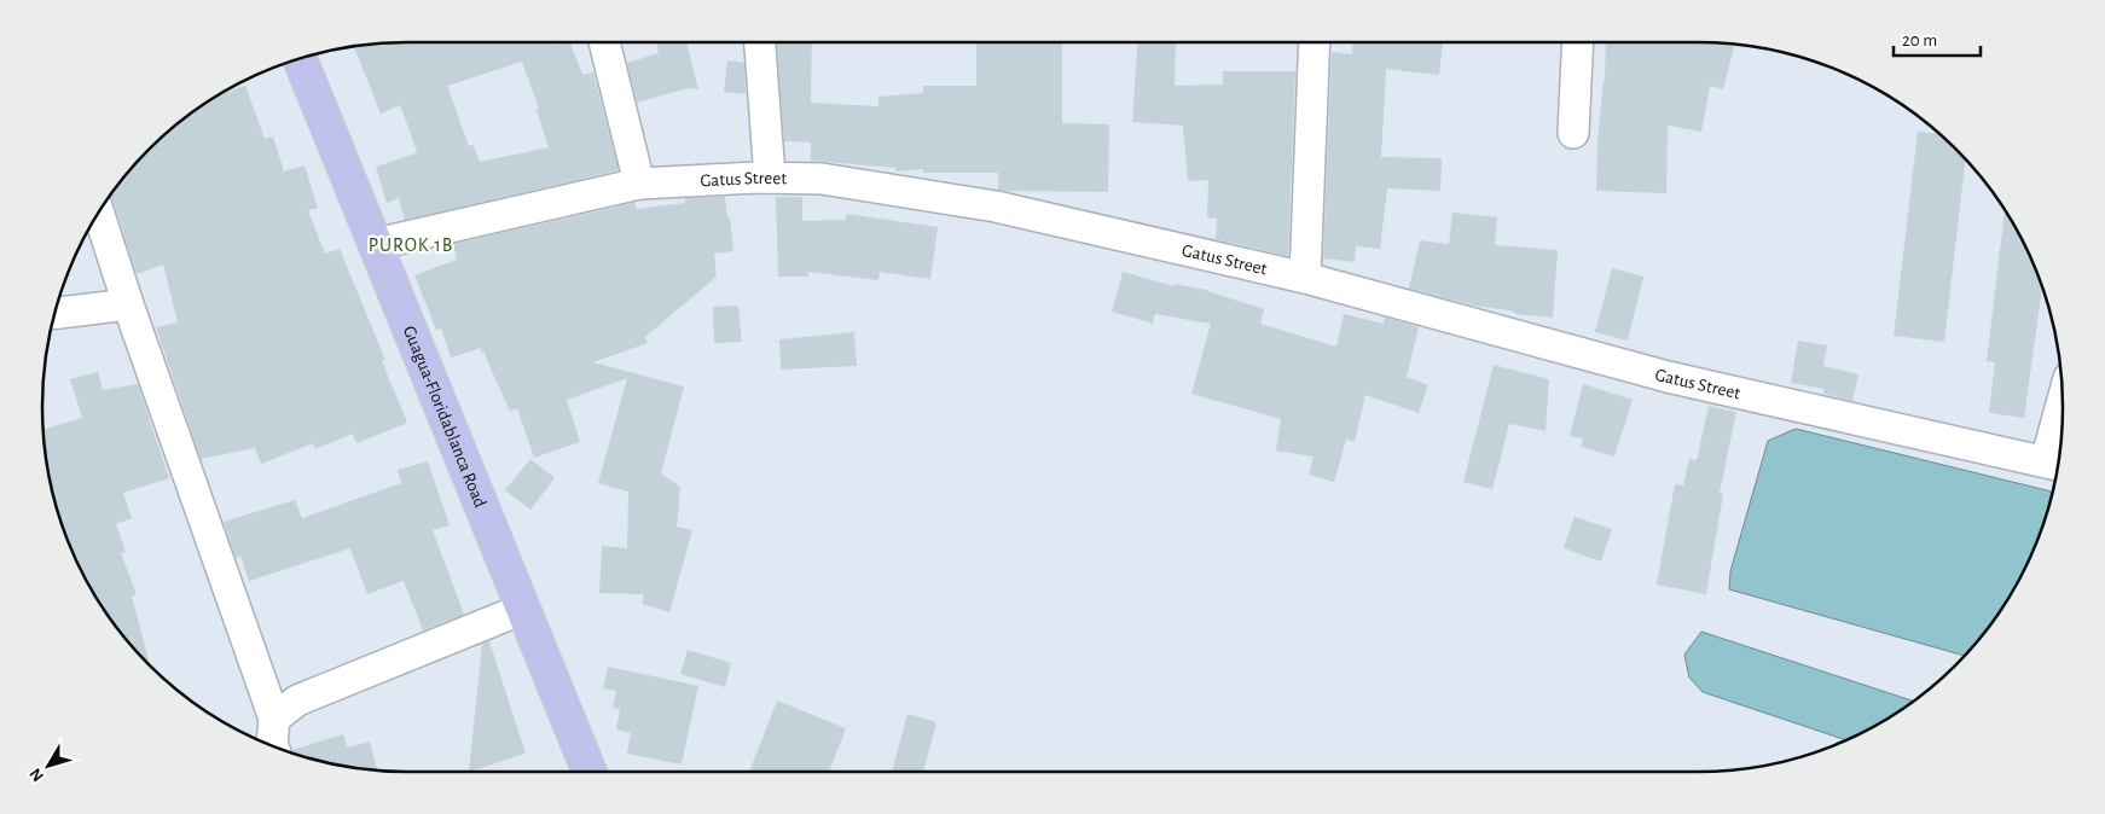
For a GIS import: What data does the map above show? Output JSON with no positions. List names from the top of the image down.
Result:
{
  "streets": {
    "main road": ["Guagua-Floridablanca Road"],
    "street": ["Gatus Street"]
  },
  "crossings": [
    ["Gatus Street", "Guagua-Floridablanca Road"]
  ],
  "districts": ["PUROK 1B"],
  "scale_bar": "20 m",
  "north": "bottom left"
}
